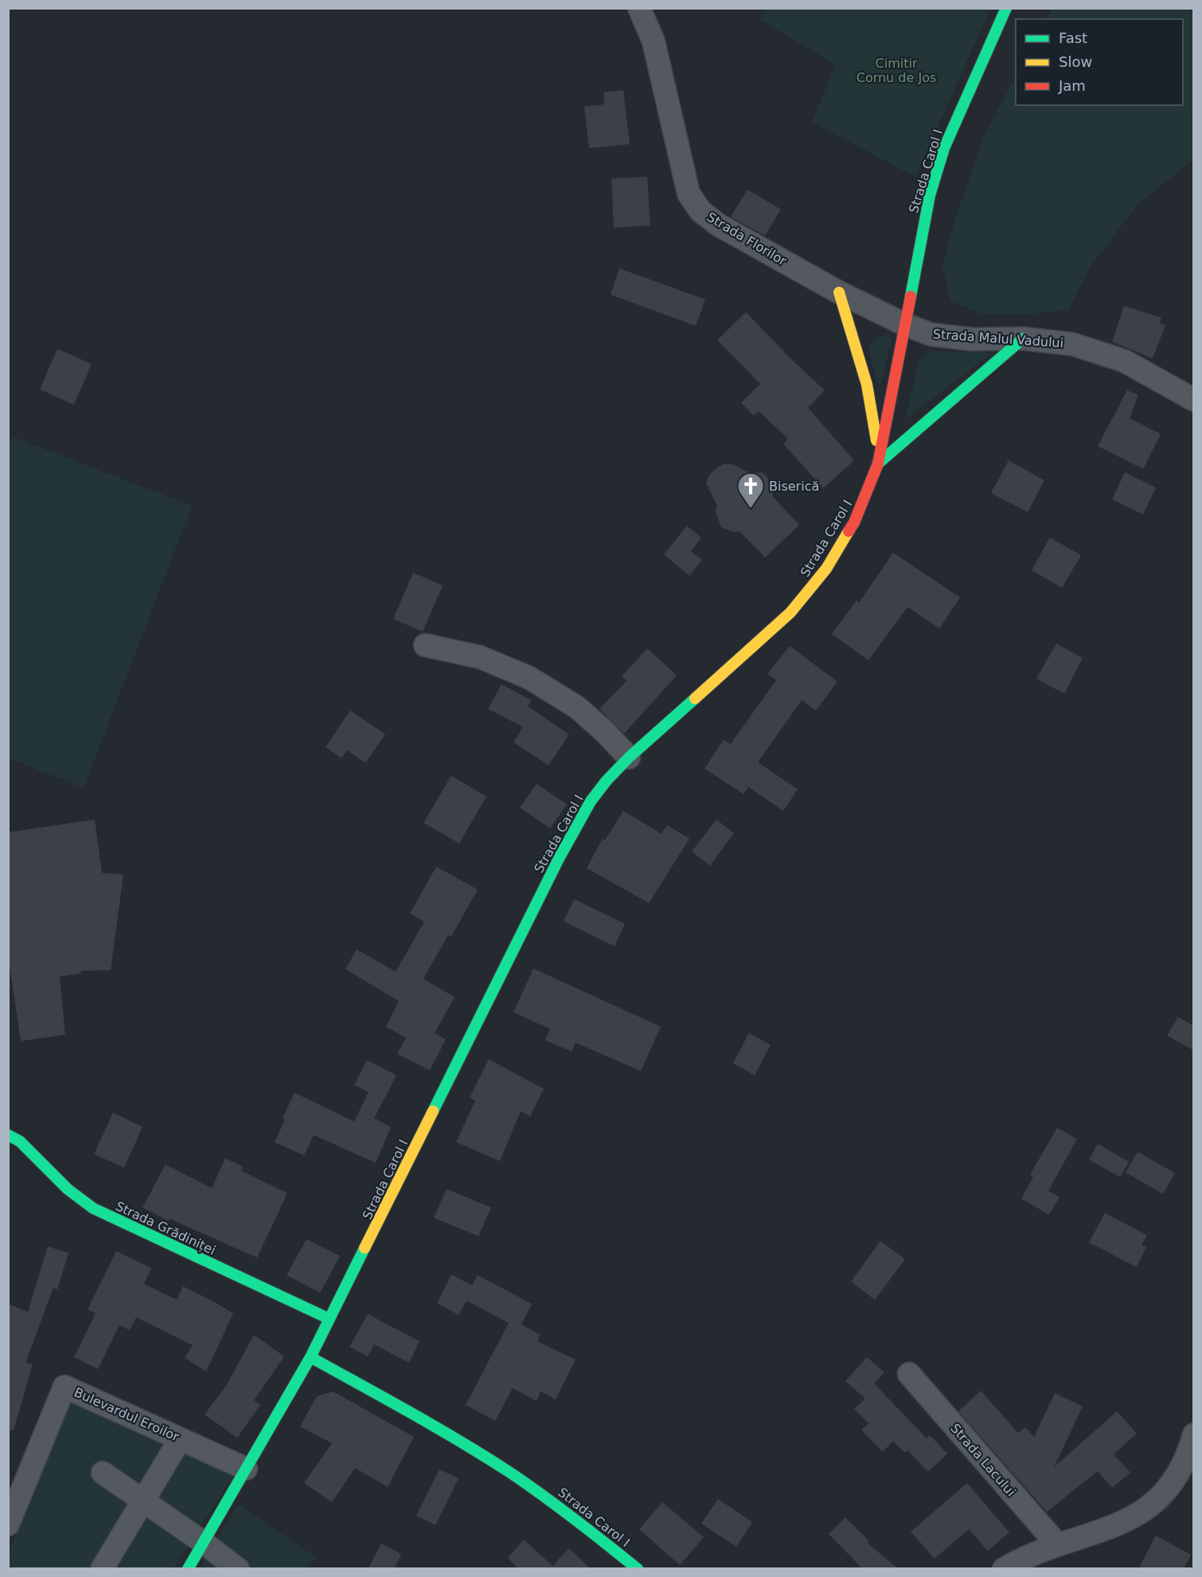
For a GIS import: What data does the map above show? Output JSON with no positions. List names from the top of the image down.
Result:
{
  "streets": {
    "main road": ["Strada Carol I", "Strada Grădiniței"],
    "street": [
      "Strada Florilor",
      "Strada Malul Vadului",
      "Bulevardul Eroilor",
      "Strada Lacului"
    ]
  },
  "crossings": [
    ["Strada Carol I", "Strada Florilor"],
    ["Strada Carol I", "Strada Malul Vadului"],
    ["Strada Carol I", "Strada Grădiniței"],
    ["Strada Florilor", "Strada Malul Vadului"]
  ],
  "parks": ["Cimitir Cornu de Jos"],
  "places": {
    "church": ["Biserică"]
  },
  "legend": ["Fast", "Slow", "Jam"]
}
